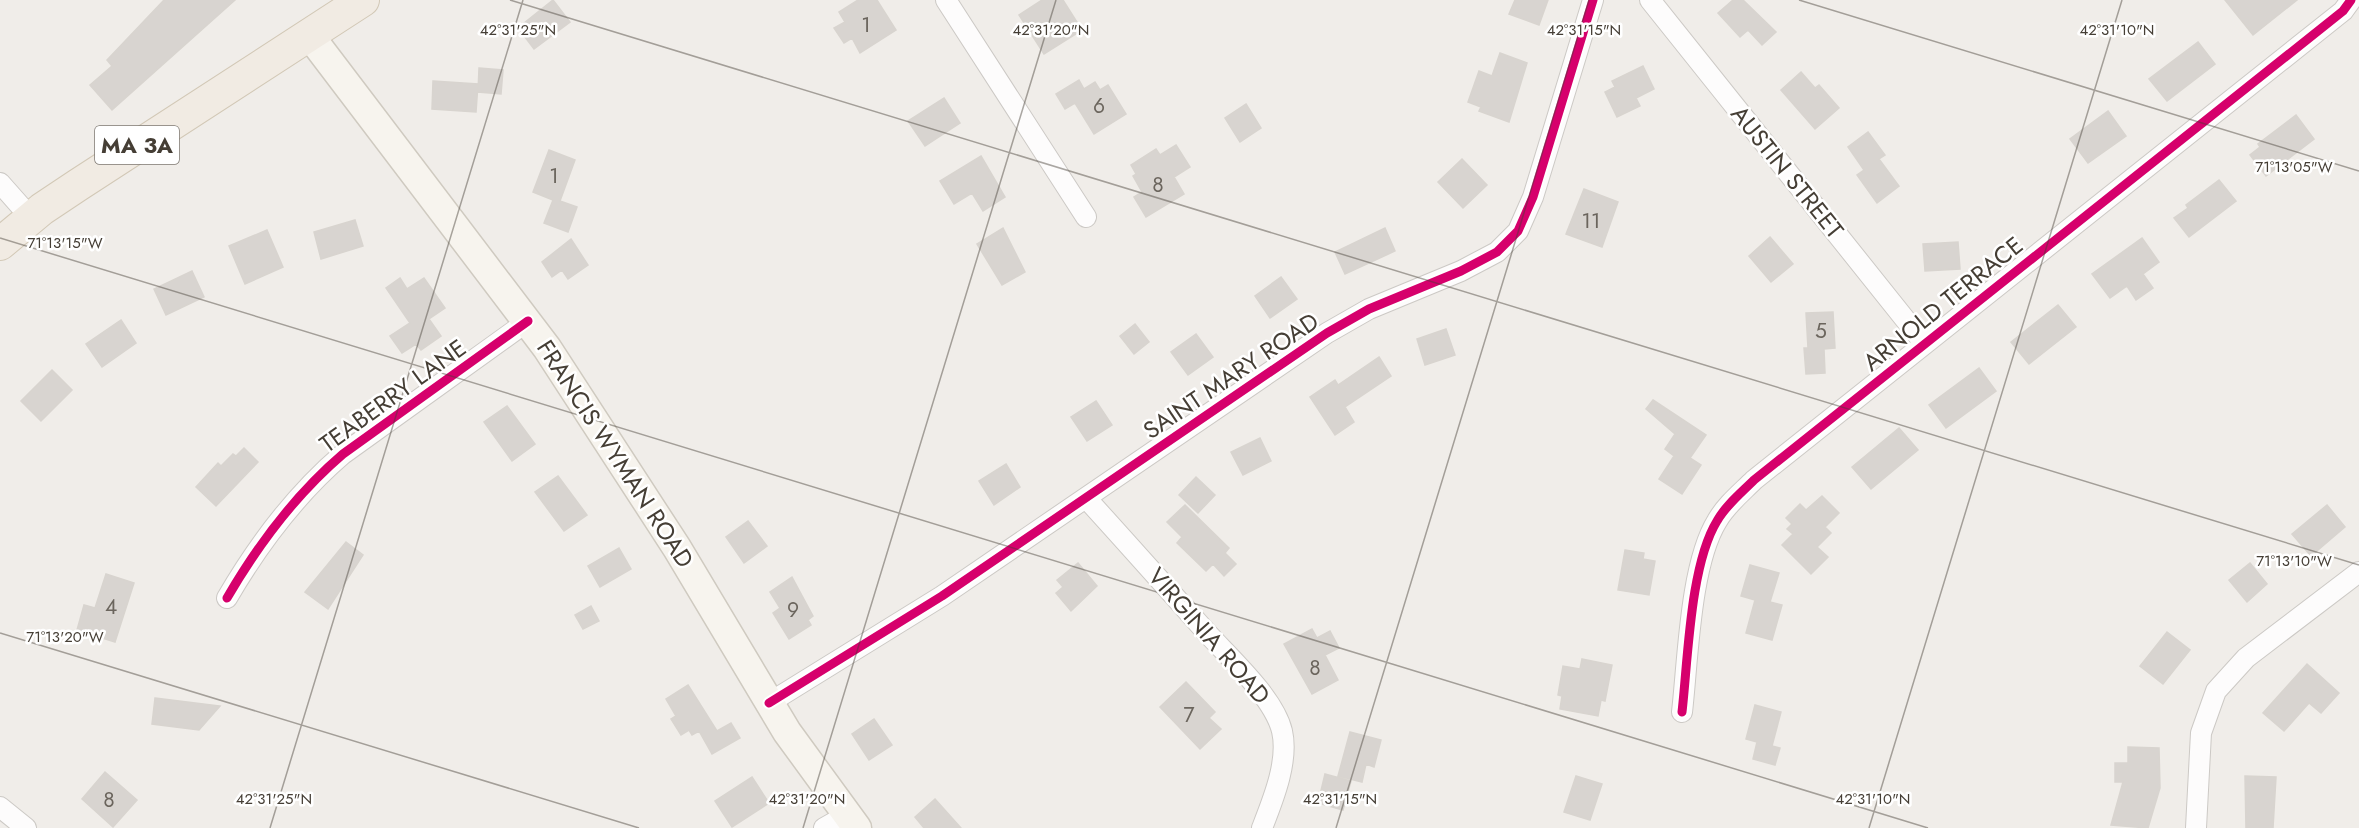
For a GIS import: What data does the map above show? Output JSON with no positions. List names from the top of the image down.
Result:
{
  "streets": {
    "main road": ["MA 3A", "FRANCIS WYMAN ROAD"],
    "street": [
      "AUSTIN STREET",
      "ARNOLD TERRACE",
      "SAINT MARY ROAD",
      "TEABERRY LANE",
      "VIRGINIA ROAD"
    ]
  },
  "crossings": [
    ["MA 3A", "FRANCIS WYMAN ROAD"],
    ["AUSTIN STREET", "ARNOLD TERRACE"],
    ["SAINT MARY ROAD", "FRANCIS WYMAN ROAD"],
    ["SAINT MARY ROAD", "VIRGINIA ROAD"],
    ["TEABERRY LANE", "FRANCIS WYMAN ROAD"]
  ],
  "house_numbers": [
    "1",
    "6",
    "1",
    "8",
    "11",
    "5",
    "4",
    "9",
    "8",
    "7",
    "8"
  ],
  "coordinates": [
    "42°31'25\"N",
    "42°31'20\"N",
    "42°31'15\"N",
    "42°31'10\"N",
    "71°13'05\"W",
    "71°13'15\"W",
    "71°13'10\"W",
    "71°13'20\"W"
  ]
}
